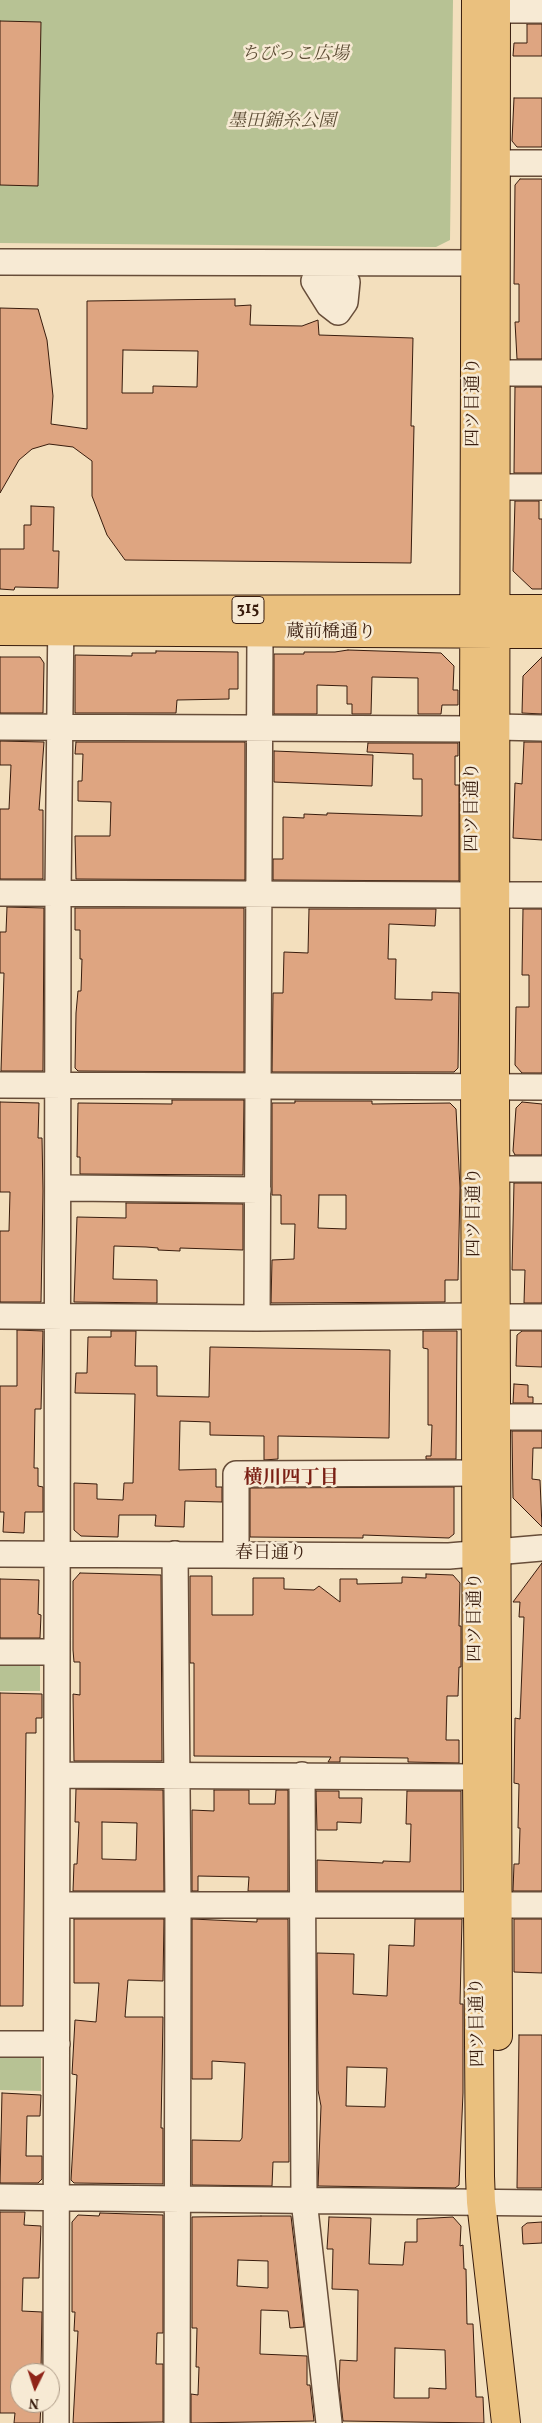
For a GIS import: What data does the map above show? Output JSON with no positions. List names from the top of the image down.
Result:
{
  "streets": {
    "main road": ["四ツ目通り", "315", "蔵前橋通り"],
    "street": ["春日通り"]
  },
  "crossings": [
    ["四ツ目通り", "蔵前橋通り"],
    ["四ツ目通り", "春日通り"]
  ],
  "districts": ["横川四丁目"],
  "parks": ["ちびっこ広場", "墨田錦糸公園"],
  "north": "bottom"
}
